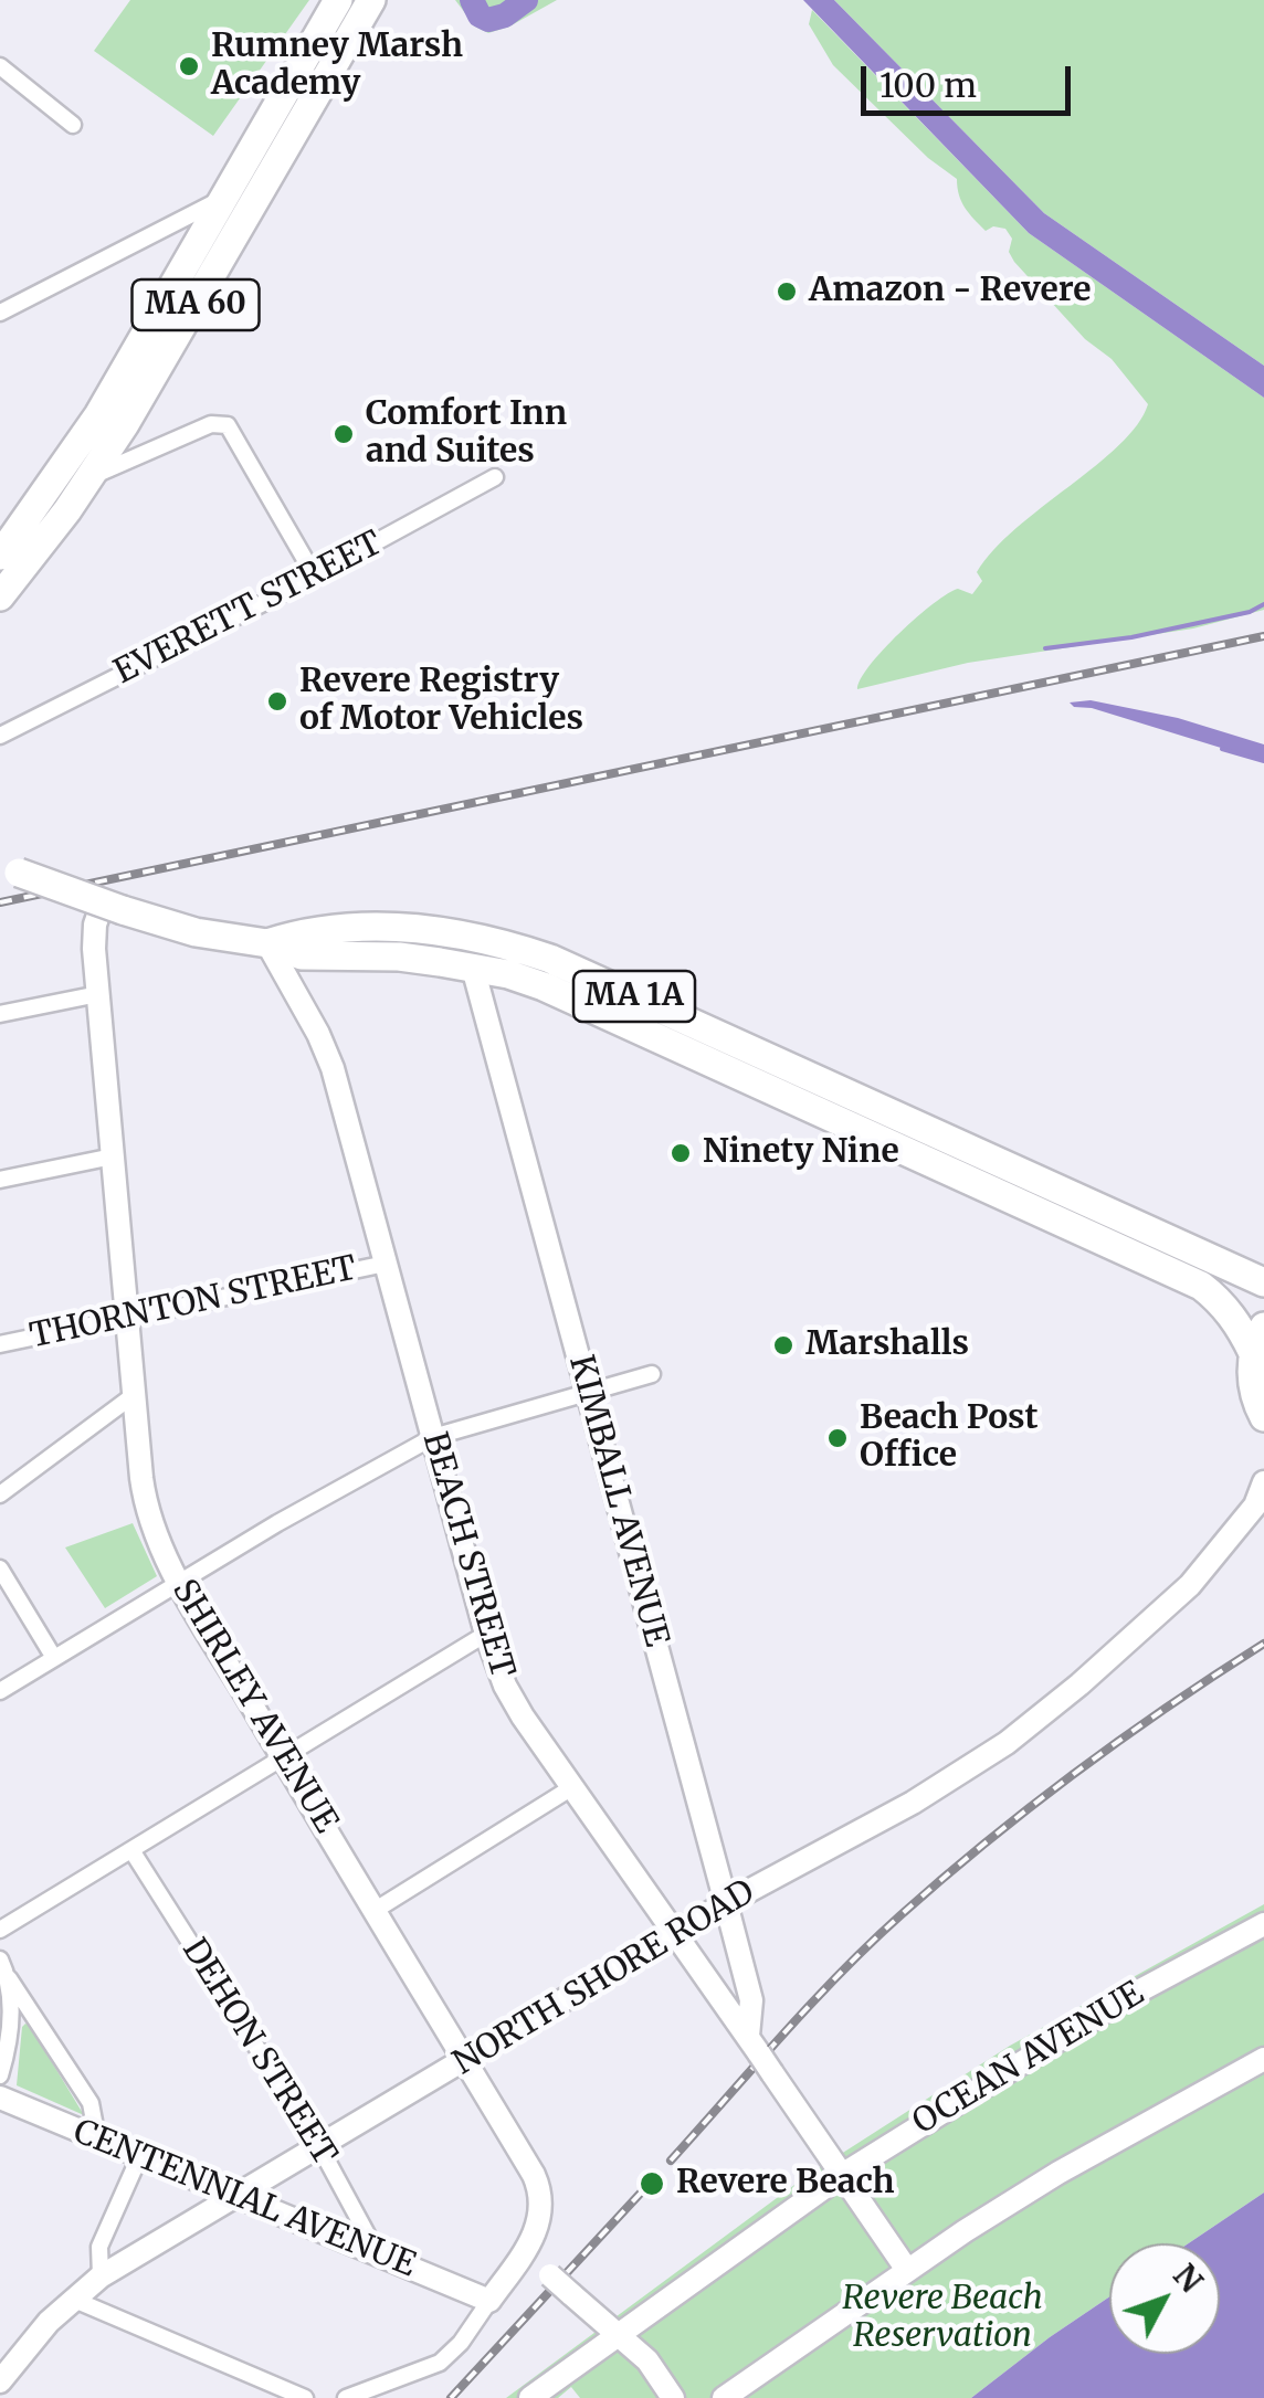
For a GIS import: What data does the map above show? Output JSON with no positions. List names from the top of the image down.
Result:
{
  "streets": {
    "highway": ["MA 60", "MA 1A"],
    "main road": [
      "KIMBALL AVENUE",
      "BEACH STREET",
      "SHIRLEY AVENUE",
      "NORTH SHORE ROAD",
      "OCEAN AVENUE",
      "CENTENNIAL AVENUE"
    ],
    "street": ["EVERETT STREET", "THORNTON STREET", "DEHON STREET"]
  },
  "crossings": [
    ["MA 1A", "KIMBALL AVENUE"],
    ["MA 1A", "BEACH STREET"],
    ["MA 1A", "SHIRLEY AVENUE"],
    ["THORNTON STREET", "BEACH STREET"],
    ["THORNTON STREET", "SHIRLEY AVENUE"],
    ["KIMBALL AVENUE", "BEACH STREET"],
    ["KIMBALL AVENUE", "NORTH SHORE ROAD"],
    ["BEACH STREET", "NORTH SHORE ROAD"],
    ["BEACH STREET", "OCEAN AVENUE"],
    ["SHIRLEY AVENUE", "NORTH SHORE ROAD"],
    ["NORTH SHORE ROAD", "DEHON STREET"],
    ["NORTH SHORE ROAD", "CENTENNIAL AVENUE"],
    ["DEHON STREET", "CENTENNIAL AVENUE"]
  ],
  "parks": ["Revere Beach Reservation"],
  "places": [
    "Rumney Marsh Academy",
    "Amazon - Revere",
    "Comfort Inn and Suites",
    "Revere Registry of Motor Vehicles",
    "Ninety Nine",
    "Marshalls",
    "Beach Post Office",
    "Revere Beach"
  ],
  "scale_bar": "100 m",
  "north": "top right"
}
